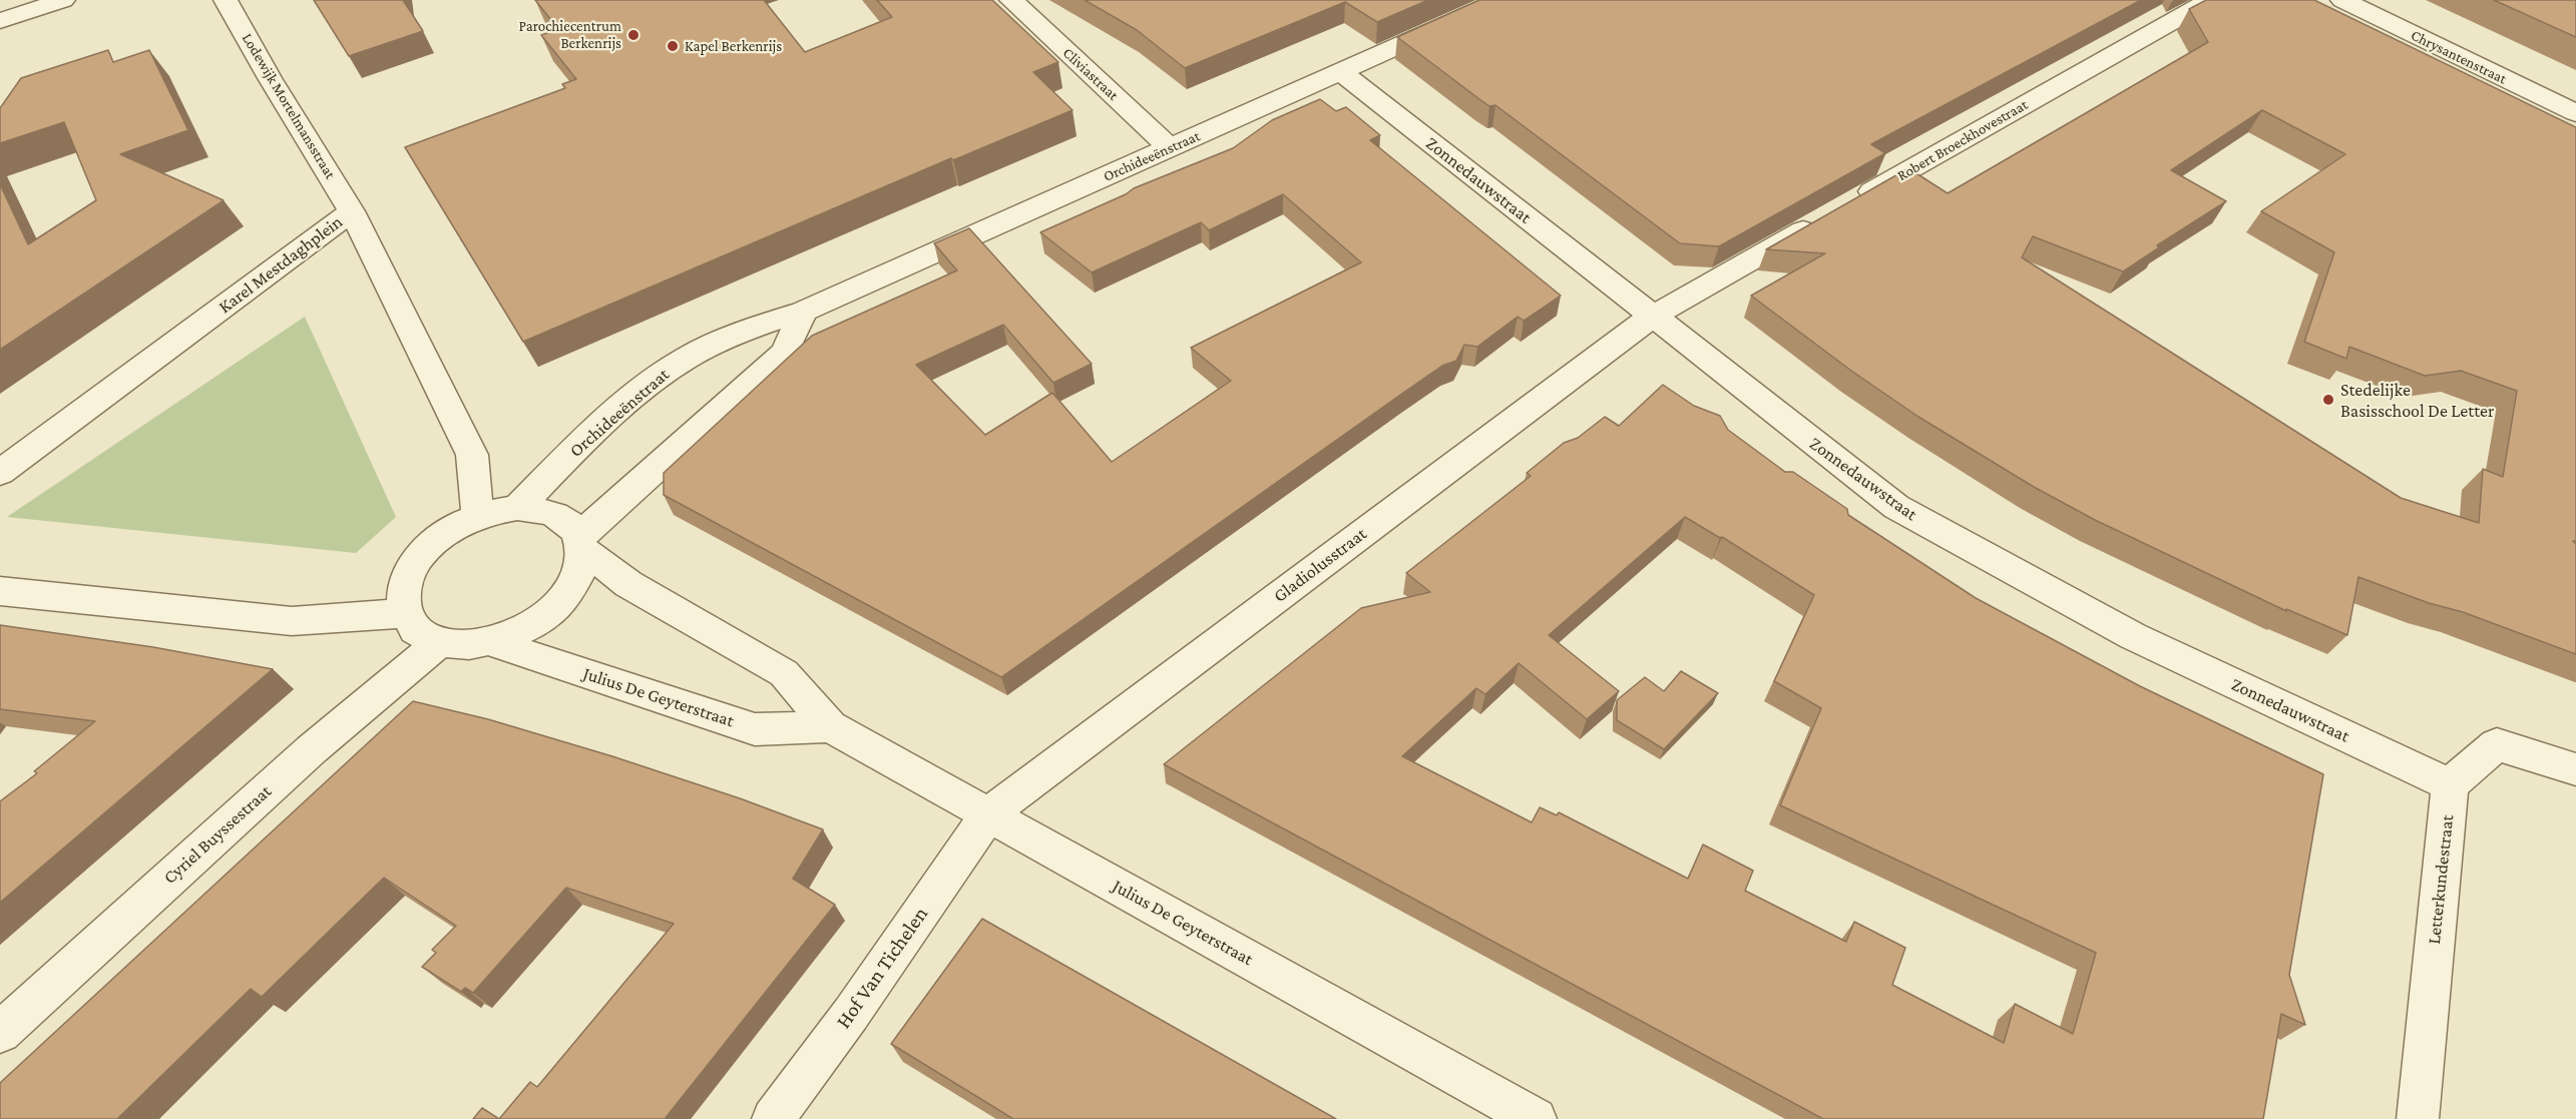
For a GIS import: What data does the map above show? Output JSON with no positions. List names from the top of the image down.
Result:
{
  "streets": {
    "street": [
      "Chrysantenstraat",
      "Cliviastraat",
      "Lodewijk Mortelmansstraat",
      "Robert Broeckhovestraat",
      "Orchideeënstraat",
      "Zonnedauwstraat",
      "Karel Mestdaghplein",
      "Gladiolusstraat",
      "Julius De Geyterstraat",
      "Cyriel Buyssestraat",
      "Letterkundestraat",
      "Hof Van Tichelen"
    ]
  },
  "crossings": [
    ["Cliviastraat", "Orchideeënstraat"],
    ["Lodewijk Mortelmansstraat", "Karel Mestdaghplein"],
    ["Robert Broeckhovestraat", "Zonnedauwstraat"],
    ["Robert Broeckhovestraat", "Gladiolusstraat"],
    ["Orchideeënstraat", "Zonnedauwstraat"],
    ["Orchideeënstraat", "Karel Mestdaghplein"],
    ["Orchideeënstraat", "Julius De Geyterstraat"],
    ["Orchideeënstraat", "Cyriel Buyssestraat"],
    ["Zonnedauwstraat", "Gladiolusstraat"],
    ["Zonnedauwstraat", "Letterkundestraat"],
    ["Karel Mestdaghplein", "Julius De Geyterstraat"],
    ["Karel Mestdaghplein", "Cyriel Buyssestraat"],
    ["Gladiolusstraat", "Julius De Geyterstraat"],
    ["Gladiolusstraat", "Hof Van Tichelen"],
    ["Julius De Geyterstraat", "Cyriel Buyssestraat"],
    ["Julius De Geyterstraat", "Hof Van Tichelen"]
  ],
  "places": ["Parochiecentrum Berkenrijs", "Kapel Berkenrijs", "Stedelijke Basisschool De Letter"]
}
